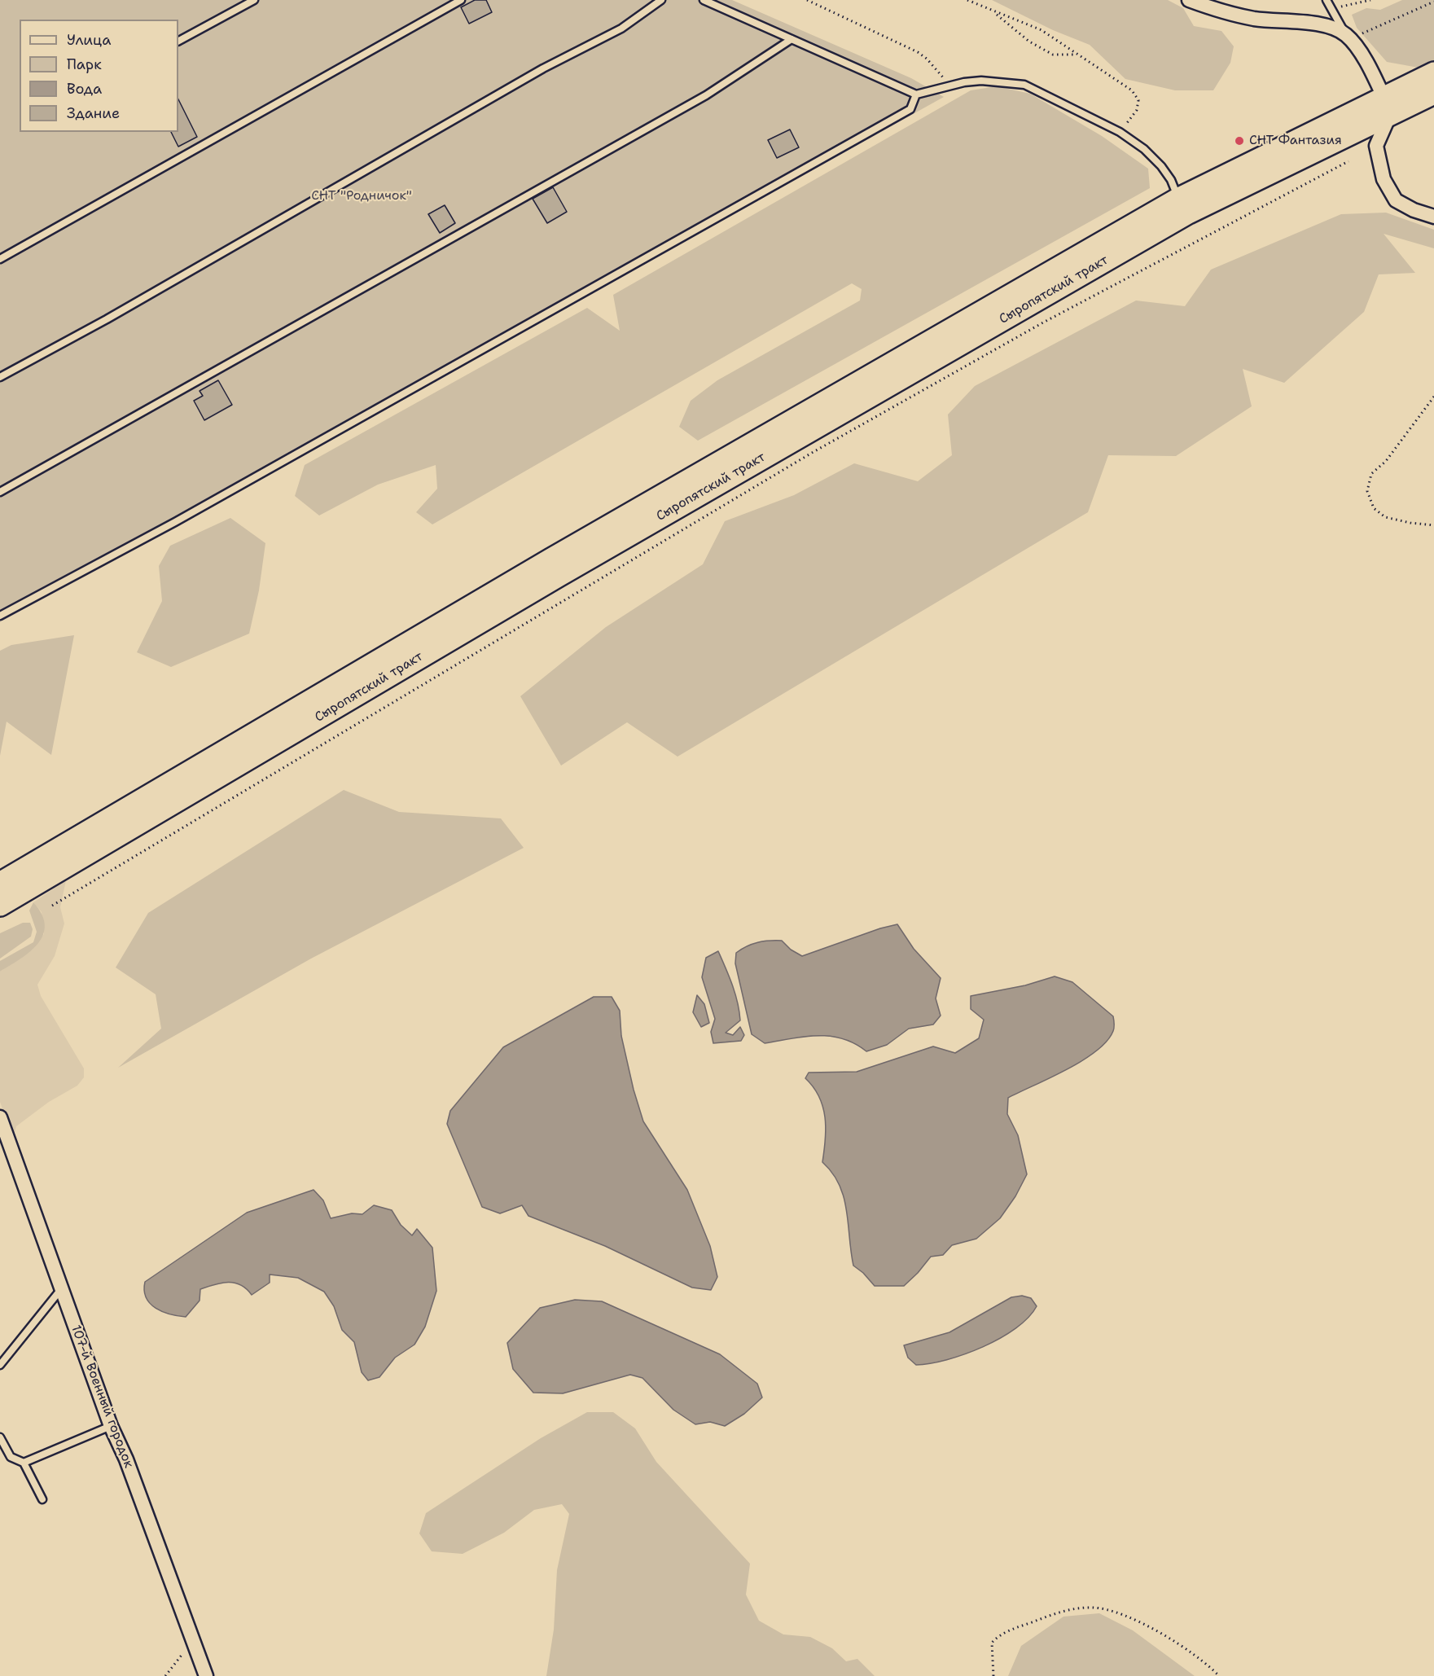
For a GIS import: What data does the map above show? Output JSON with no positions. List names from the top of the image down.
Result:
{
  "streets": {
    "main road": ["Сыропятский тракт"],
    "street": ["107-й Военный городок"]
  },
  "parks": ["СНТ \"Родничок\""],
  "places": ["СНТ Фантазия"],
  "legend": [
    "Улица",
    "Парк",
    "Вода",
    "Здание"
  ]
}
